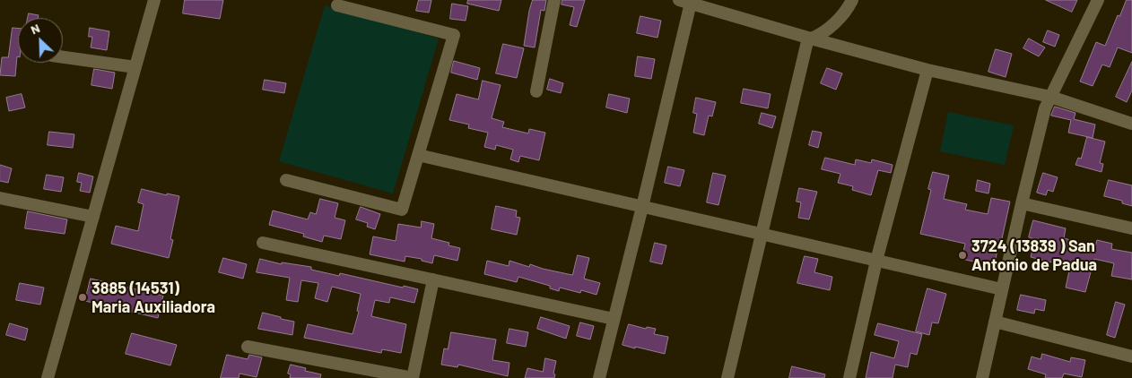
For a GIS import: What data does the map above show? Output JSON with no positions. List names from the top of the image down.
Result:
{
  "places": ["3724 (13839 ) San Antonio de Padua", "3885 (14531) Maria Auxiliadora"],
  "north": "top left"
}
